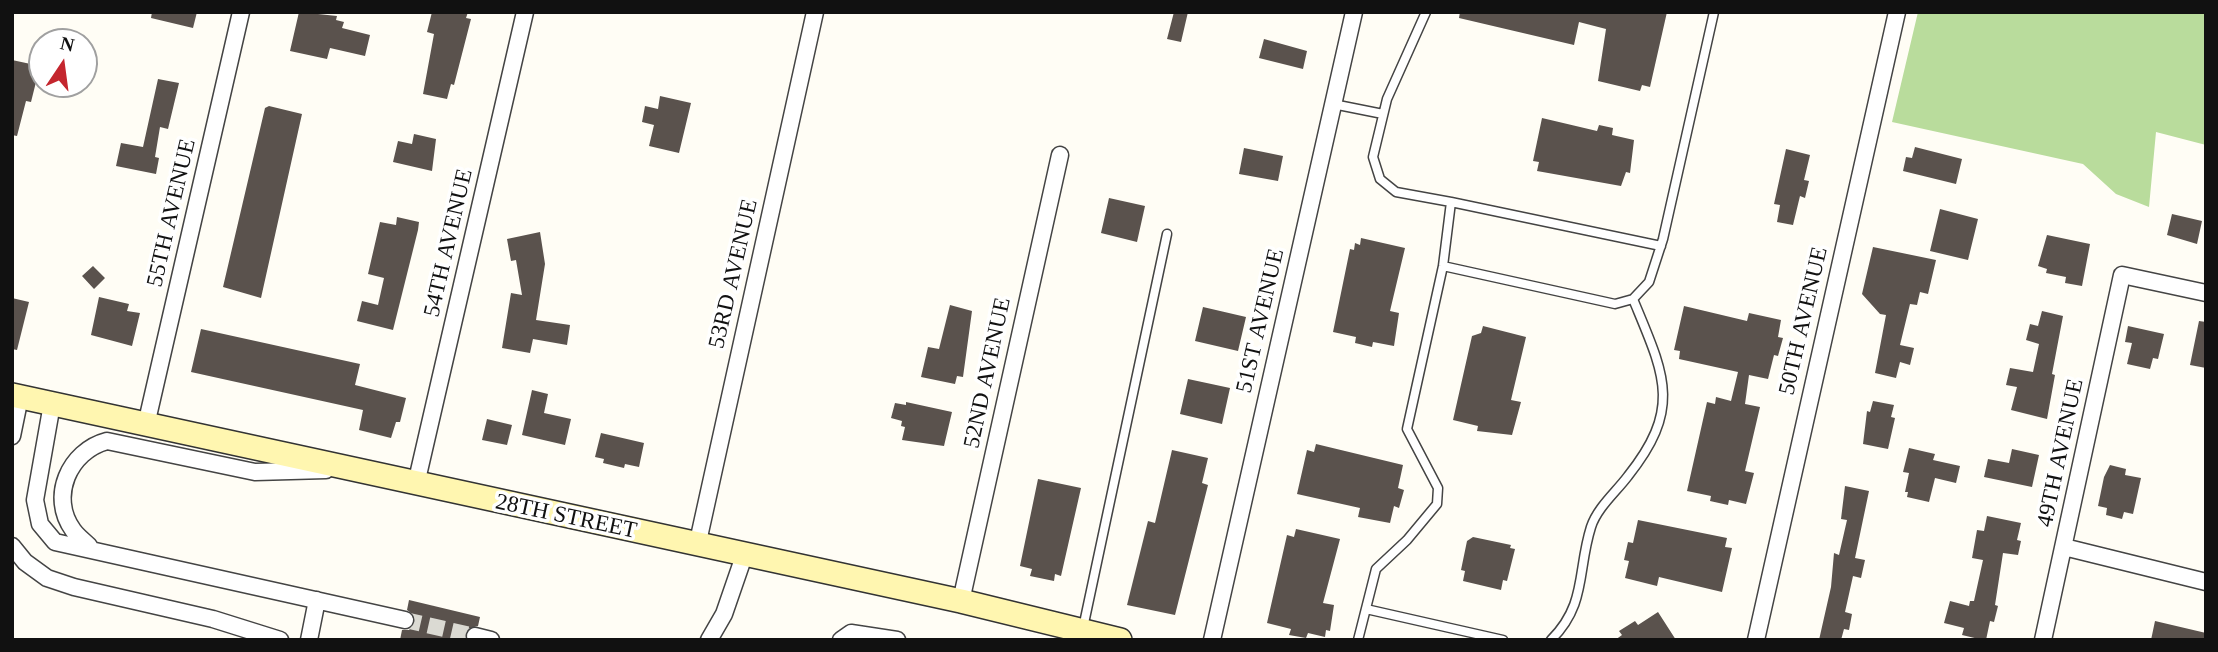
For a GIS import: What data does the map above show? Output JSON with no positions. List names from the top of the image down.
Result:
{
  "streets": {
    "main road": ["28TH STREET"],
    "street": [
      "55TH AVENUE",
      "54TH AVENUE",
      "53RD AVENUE",
      "51ST AVENUE",
      "50TH AVENUE",
      "52ND AVENUE",
      "49TH AVENUE"
    ]
  },
  "crossings": [
    ["55TH AVENUE", "28TH STREET"],
    ["54TH AVENUE", "28TH STREET"],
    ["53RD AVENUE", "28TH STREET"],
    ["52ND AVENUE", "28TH STREET"]
  ],
  "north": "top"
}
